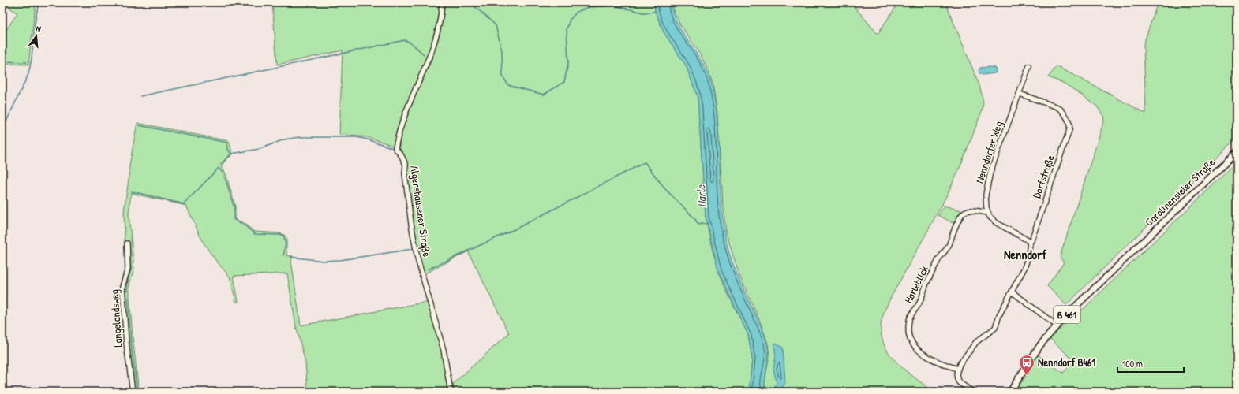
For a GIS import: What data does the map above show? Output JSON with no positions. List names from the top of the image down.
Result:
{
  "streets": {
    "main road": ["Carolinensieler Straße", "B 461"],
    "street": [
      "Nenndorfer Weg",
      "Dorfstraße",
      "Algershausener Straße",
      "Harleblick",
      "Langelandsweg"
    ]
  },
  "crossings": [
    ["Nenndorfer Weg", "Dorfstraße"],
    ["Nenndorfer Weg", "Harleblick"],
    ["Dorfstraße", "Harleblick"],
    ["Carolinensieler Straße", "B 461"]
  ],
  "districts": ["Nenndorf"],
  "water": ["Harle"],
  "places": {
    "bus stop": ["Nenndorf B461"]
  },
  "scale_bar": "100 m",
  "north": "top"
}
